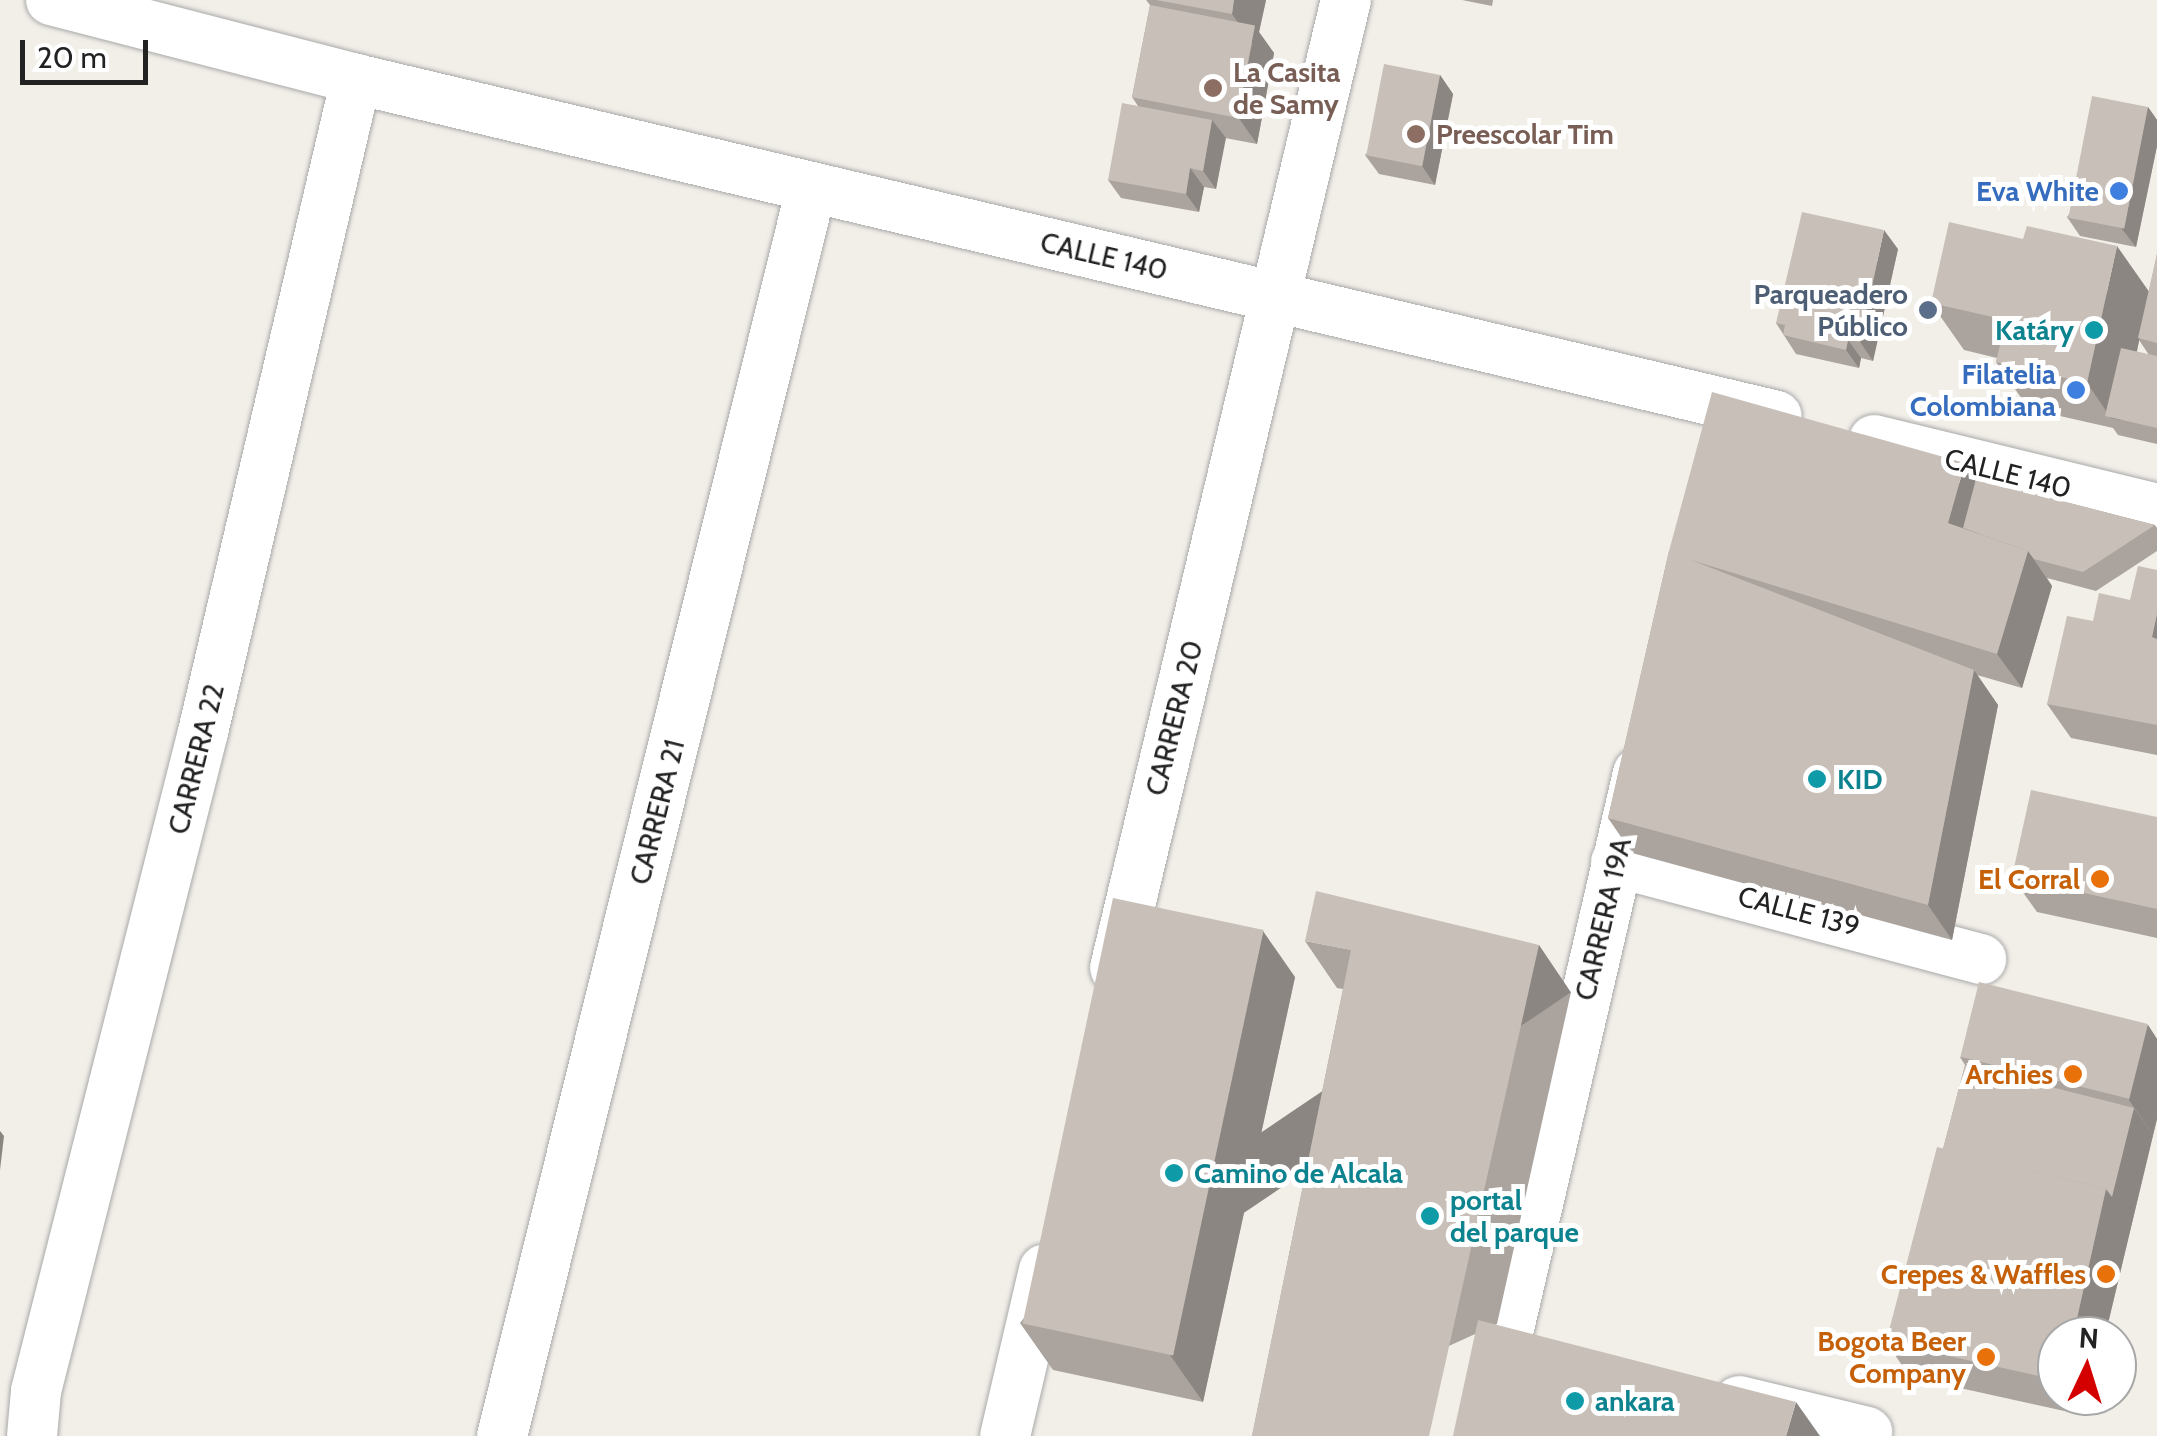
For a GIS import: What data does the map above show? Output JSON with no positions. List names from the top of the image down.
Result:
{
  "streets": {
    "street": [
      "CALLE 140",
      "CARRERA 20",
      "CARRERA 22",
      "CARRERA 21",
      "CALLE 139",
      "CARRERA 19A"
    ]
  },
  "crossings": [
    ["CALLE 140", "CARRERA 20"],
    ["CALLE 140", "CARRERA 22"],
    ["CALLE 140", "CARRERA 21"],
    ["CALLE 139", "CARRERA 19A"]
  ],
  "places": [
    "La Casita de Samy",
    "Preescolar Tim",
    "Eva White",
    "Parqueadero Público",
    "Katáry",
    "Filatelia Colombiana",
    "KID",
    "El Corral",
    "Archies",
    "Camino de Alcala",
    "portal del parque",
    "Crepes & Waffles",
    "Bogota Beer Company",
    "ankara"
  ],
  "scale_bar": "20 m",
  "north": "top"
}
